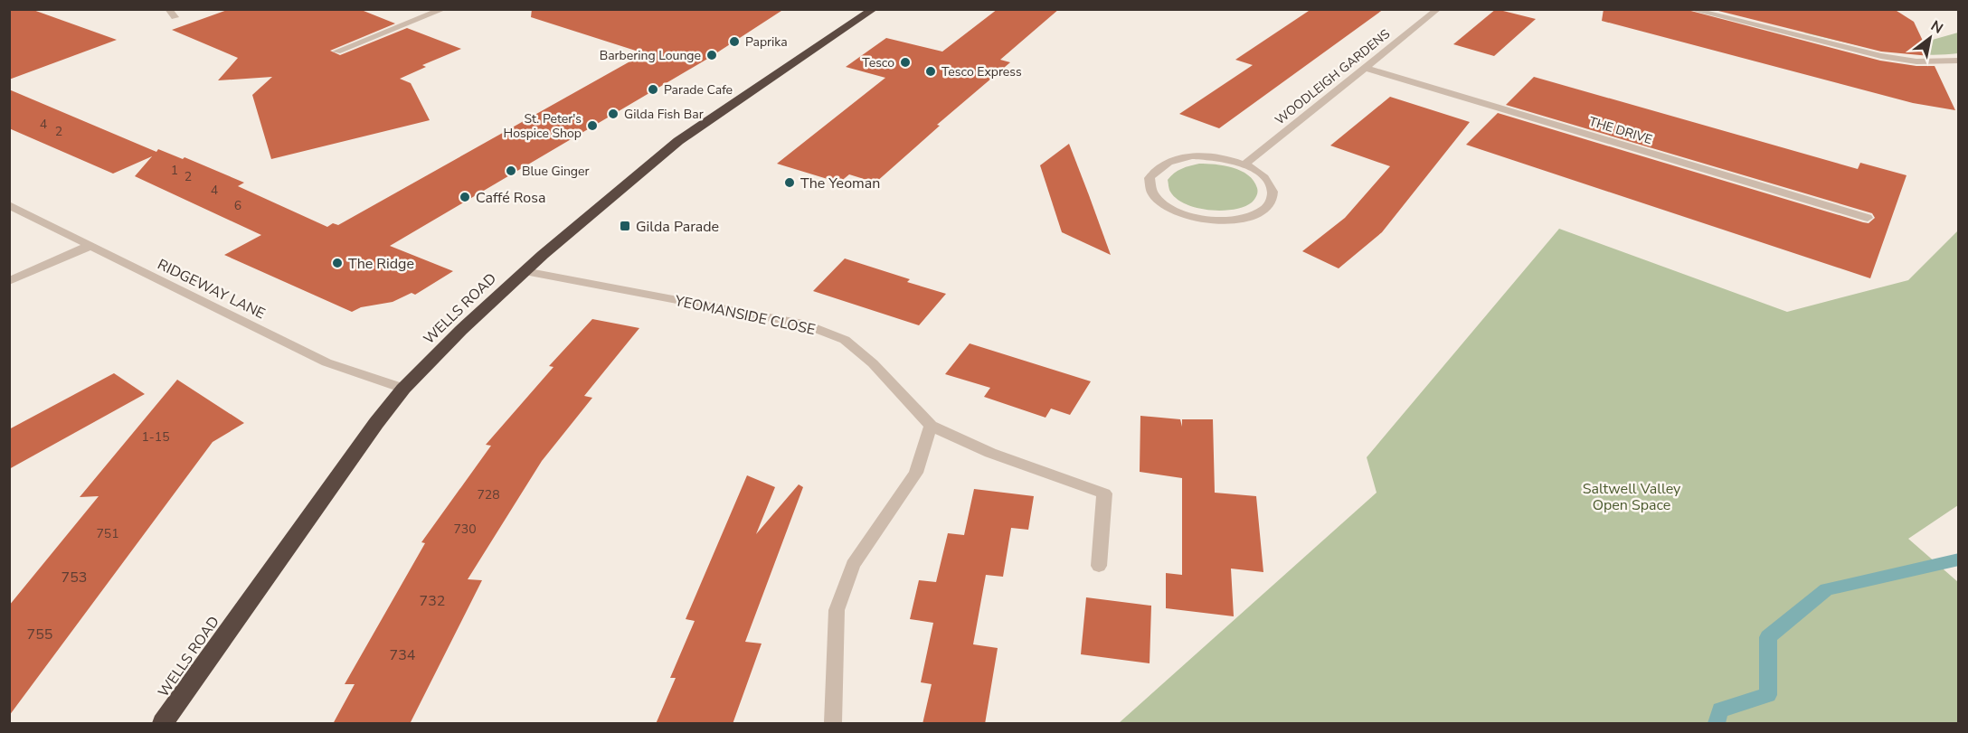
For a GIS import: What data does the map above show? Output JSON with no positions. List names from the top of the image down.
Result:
{
  "streets": {
    "highway": ["WELLS ROAD"],
    "street": [
      "WOODLEIGH GARDENS",
      "THE DRIVE",
      "RIDGEWAY LANE",
      "YEOMANSIDE CLOSE"
    ]
  },
  "crossings": [
    ["WOODLEIGH GARDENS", "THE DRIVE"],
    ["RIDGEWAY LANE", "WELLS ROAD"],
    ["WELLS ROAD", "YEOMANSIDE CLOSE"]
  ],
  "parks": ["Saltwell Valley Open Space"],
  "places": {
    "other": [
      "Paprika",
      "Barbering Lounge",
      "Tesco",
      "Tesco Express",
      "Parade Cafe",
      "Gilda Fish Bar",
      "St. Peter's Hospice Shop",
      "Blue Ginger",
      "The Yeoman",
      "Caffé Rosa",
      "The Ridge"
    ],
    "transit": ["Gilda Parade"]
  },
  "house_numbers": [
    "4",
    "2",
    "1",
    "2",
    "4",
    "6",
    "1-15",
    "728",
    "730",
    "751",
    "753",
    "732",
    "755",
    "734"
  ],
  "north": "top right"
}
